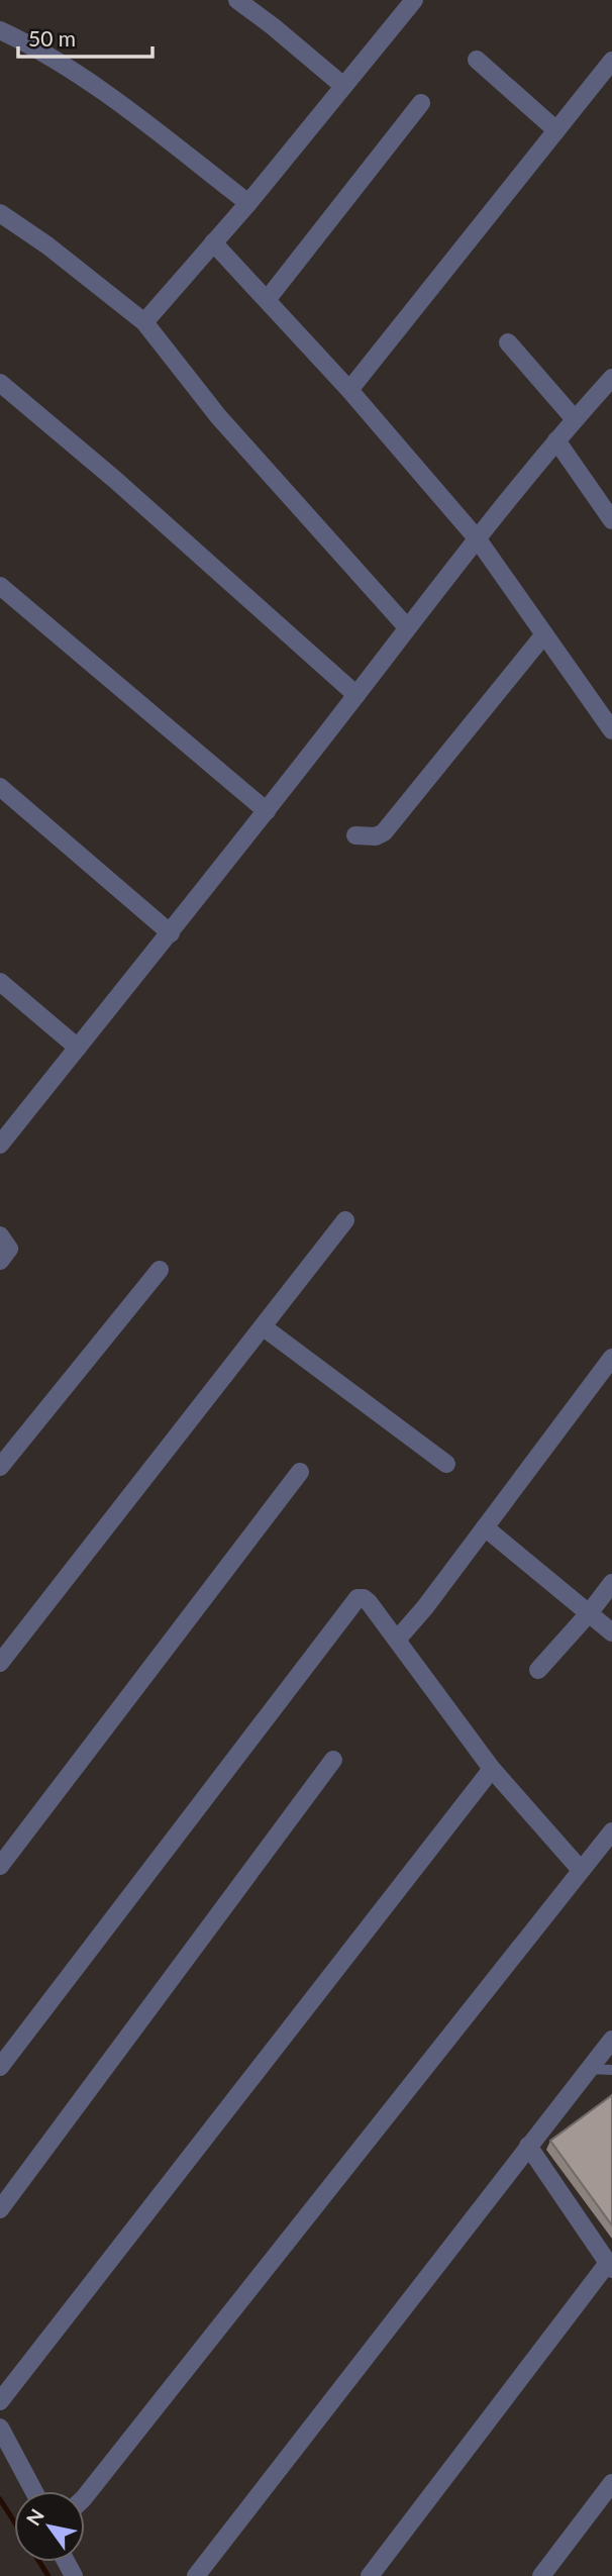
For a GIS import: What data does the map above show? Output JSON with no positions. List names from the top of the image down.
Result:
{
  "scale_bar": "50 m",
  "north": "top left"
}
